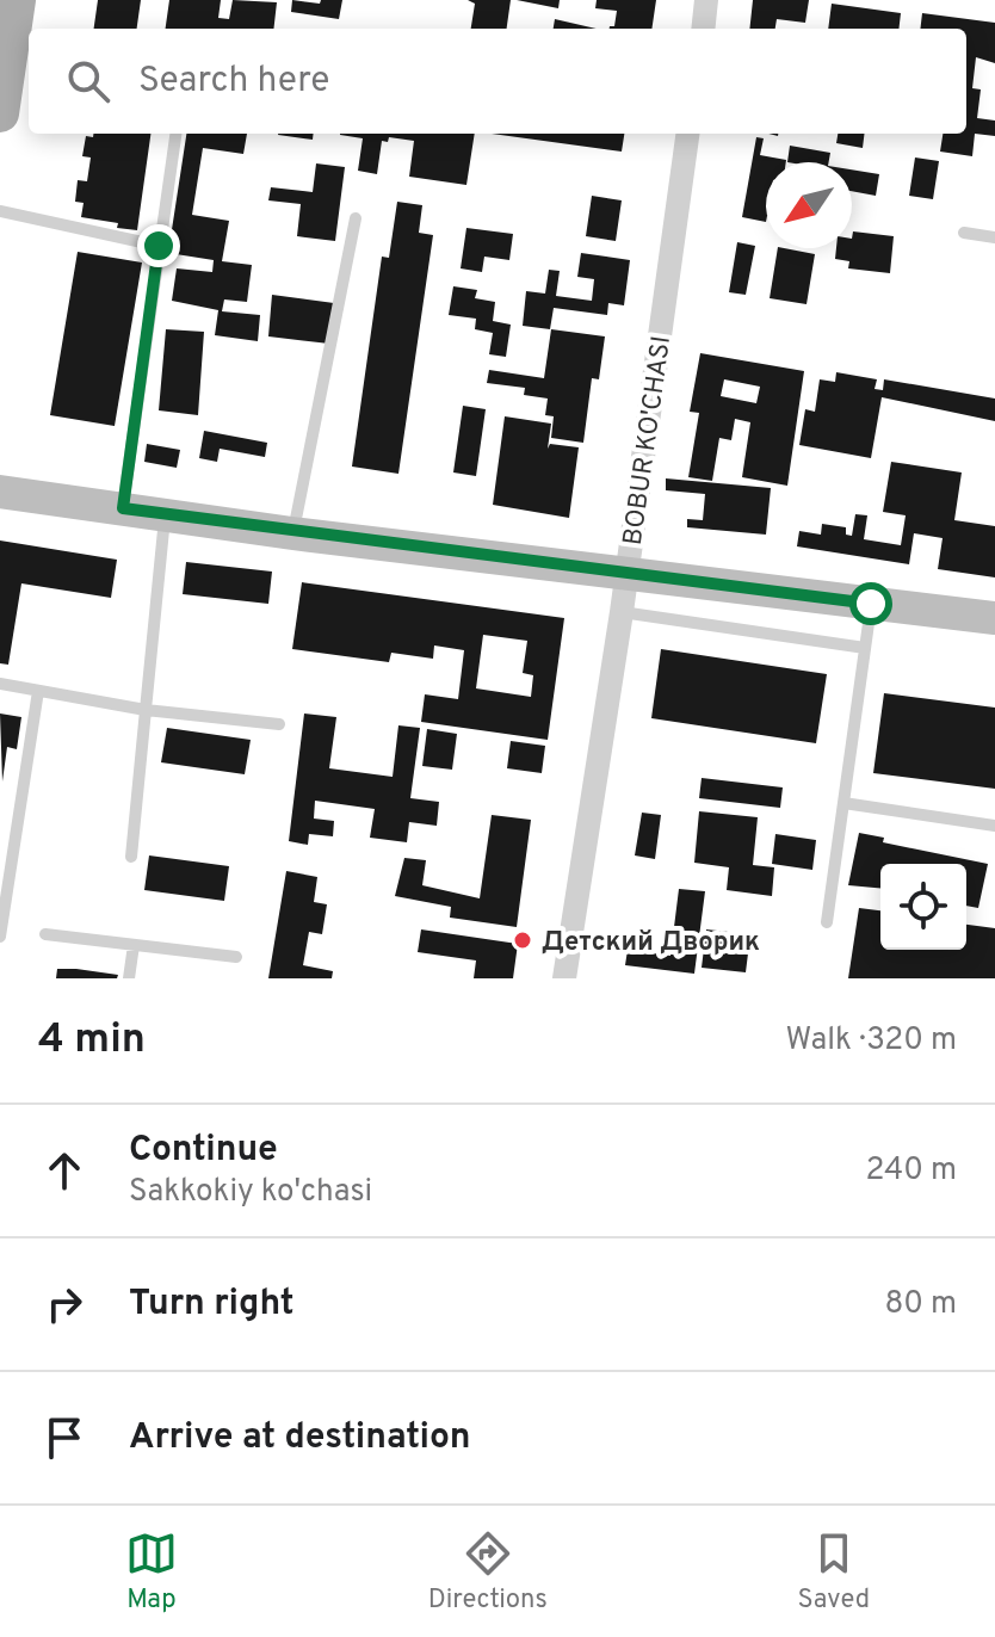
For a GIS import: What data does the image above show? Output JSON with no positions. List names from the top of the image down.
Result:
{
  "streets": {
    "street": ["BOBUR KO'CHASI"]
  },
  "places": ["Детский Дворик"],
  "north": "bottom left",
  "page": {
    "search": "Search here",
    "heading": ["4 min", "Walk · 320 m"],
    "list": [
      ["Continue", "Sakkokiy ko'chasi", "240 m"],
      ["Turn right", "80 m"],
      "Arrive at destination"
    ],
    "nav": ["Map", "Directions", "Saved"]
  }
}
